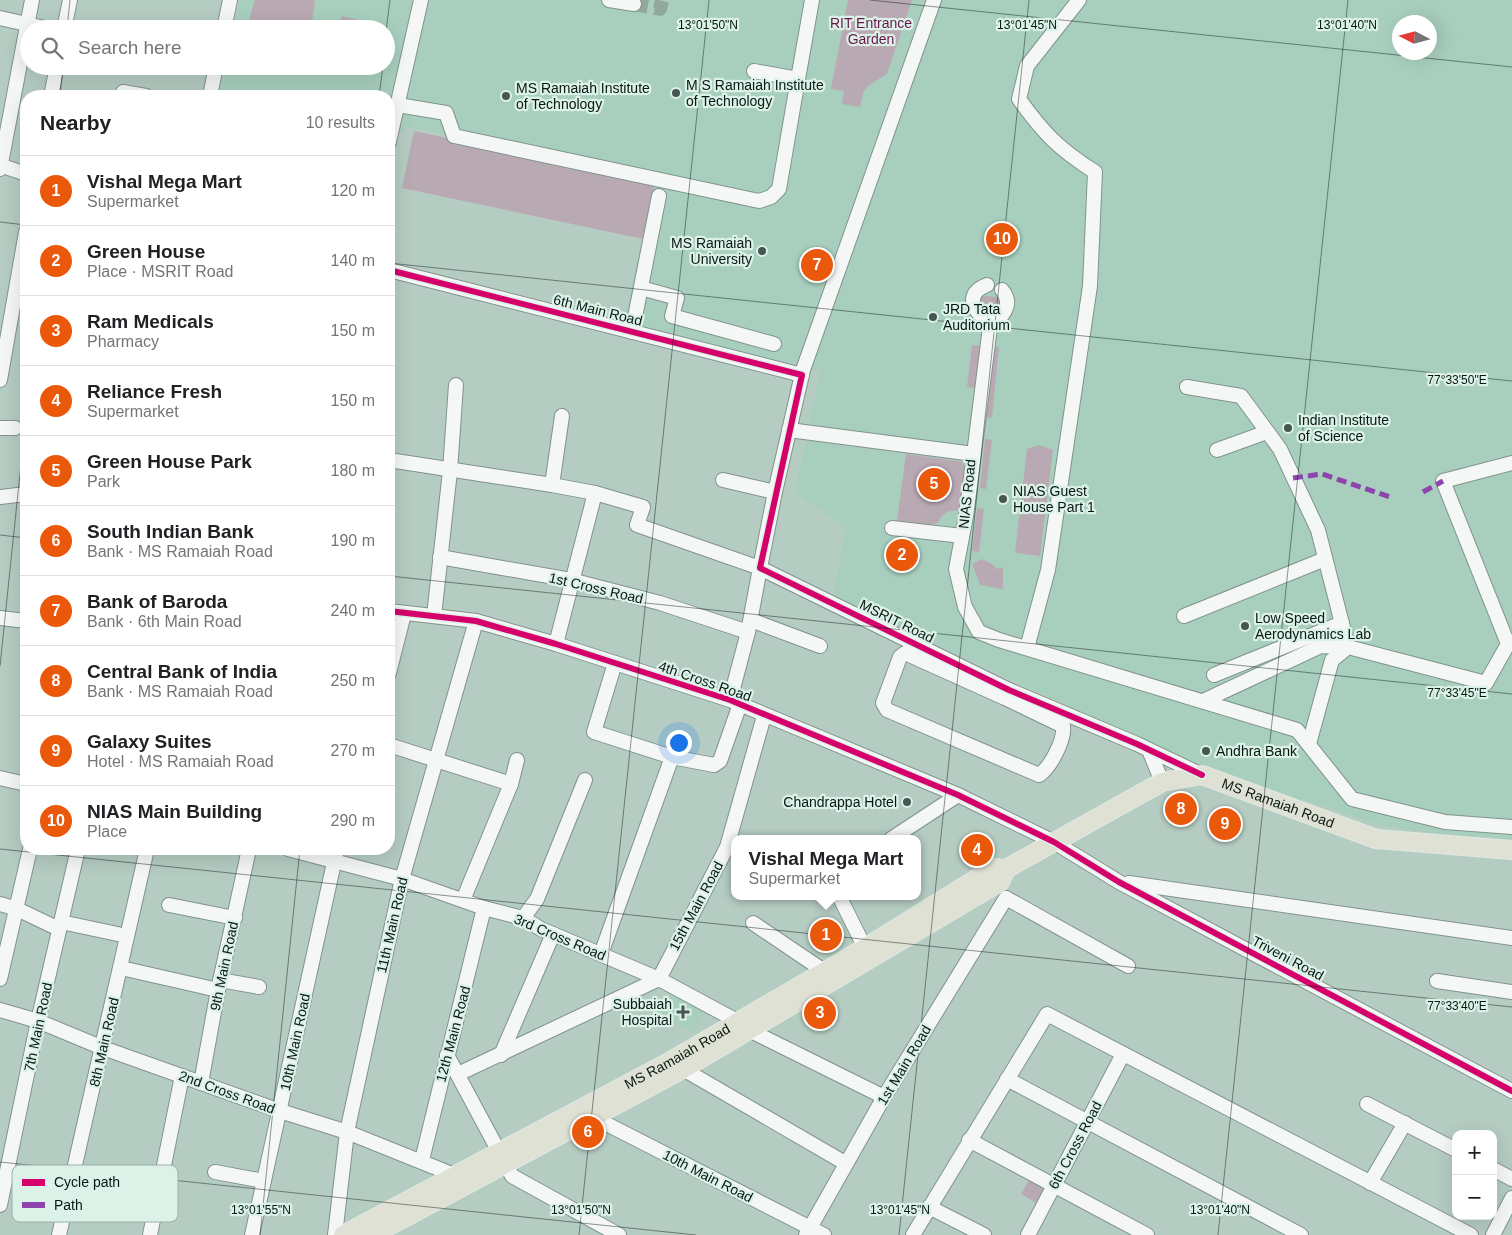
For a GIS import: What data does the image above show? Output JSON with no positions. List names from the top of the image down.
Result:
{
  "streets": {
    "main road": ["MS Ramaiah Road"],
    "street": [
      "6th Main Road",
      "NIAS Road",
      "1st Cross Road",
      "MSRIT Road",
      "4th Cross Road",
      "15th Main Road",
      "11th Main Road",
      "3rd Cross Road",
      "Triveni Road",
      "9th Main Road",
      "7th Main Road",
      "12th Main Road",
      "8th Main Road",
      "10th Main Road",
      "1st Main Road",
      "2nd Cross Road",
      "6th Cross Road"
    ]
  },
  "crossings": [
    ["MSRIT Road", "MS Ramaiah Road"],
    ["4th Cross Road", "MS Ramaiah Road"],
    ["4th Cross Road", "15th Main Road"],
    ["4th Cross Road", "11th Main Road"],
    ["4th Cross Road", "Triveni Road"],
    ["MS Ramaiah Road", "3rd Cross Road"],
    ["MS Ramaiah Road", "Triveni Road"],
    ["MS Ramaiah Road", "10th Main Road"],
    ["MS Ramaiah Road", "2nd Cross Road"],
    ["15th Main Road", "3rd Cross Road"],
    ["11th Main Road", "3rd Cross Road"],
    ["11th Main Road", "2nd Cross Road"],
    ["3rd Cross Road", "12th Main Road"],
    ["3rd Cross Road", "1st Main Road"],
    ["9th Main Road", "2nd Cross Road"],
    ["7th Main Road", "2nd Cross Road"],
    ["12th Main Road", "2nd Cross Road"],
    ["8th Main Road", "2nd Cross Road"],
    ["10th Main Road", "1st Main Road"],
    ["10th Main Road", "2nd Cross Road"]
  ],
  "parks": ["RIT Entrance Garden"],
  "places": {
    "other": [
      "M S Ramaiah Institute of Technology",
      "MS Ramaiah Institute of Technology",
      "MS Ramaiah University",
      "JRD Tata Auditorium",
      "Indian Institute of Science",
      "NIAS Guest House Part 1",
      "Low Speed Aerodynamics Lab",
      "Andhra Bank",
      "Chandrappa Hotel"
    ],
    "health": ["Subbaiah Hospital"]
  },
  "legend": ["Cycle path", "Path"],
  "north": "left",
  "page": {
    "search": "Search here",
    "heading": ["Nearby", "10 results"],
    "list": [
      {
        "mark": "1",
        "name": "Vishal Mega Mart",
        "note": "Supermarket",
        "value": "120 m"
      },
      {
        "mark": "2",
        "name": "Green House",
        "note": "Place · MSRIT Road",
        "value": "140 m"
      },
      {
        "mark": "3",
        "name": "Ram Medicals",
        "note": "Pharmacy",
        "value": "150 m"
      },
      {
        "mark": "4",
        "name": "Reliance Fresh",
        "note": "Supermarket",
        "value": "150 m"
      },
      {
        "mark": "5",
        "name": "Green House Park",
        "note": "Park",
        "value": "180 m"
      },
      {
        "mark": "6",
        "name": "South Indian Bank",
        "note": "Bank · MS Ramaiah Road",
        "value": "190 m"
      },
      {
        "mark": "7",
        "name": "Bank of Baroda",
        "note": "Bank · 6th Main Road",
        "value": "240 m"
      },
      {
        "mark": "8",
        "name": "Central Bank of India",
        "note": "Bank · MS Ramaiah Road",
        "value": "250 m"
      },
      {
        "mark": "9",
        "name": "Galaxy Suites",
        "note": "Hotel · MS Ramaiah Road",
        "value": "270 m"
      },
      {
        "mark": "10",
        "name": "NIAS Main Building",
        "note": "Place",
        "value": "290 m"
      }
    ],
    "pins": [
      "10",
      "7",
      "5",
      "2",
      "8",
      "9",
      "4",
      "1",
      "3",
      "6"
    ],
    "popup": ["Vishal Mega Mart", "Supermarket"],
    "map_buttons": ["+", "−"]
  },
  "coordinates": [
    "13°01'50\"N",
    "13°01'45\"N",
    "13°01'40\"N",
    "77°33'50\"E",
    "77°33'45\"E",
    "77°33'40\"E",
    "13°01'55\"N"
  ]
}
